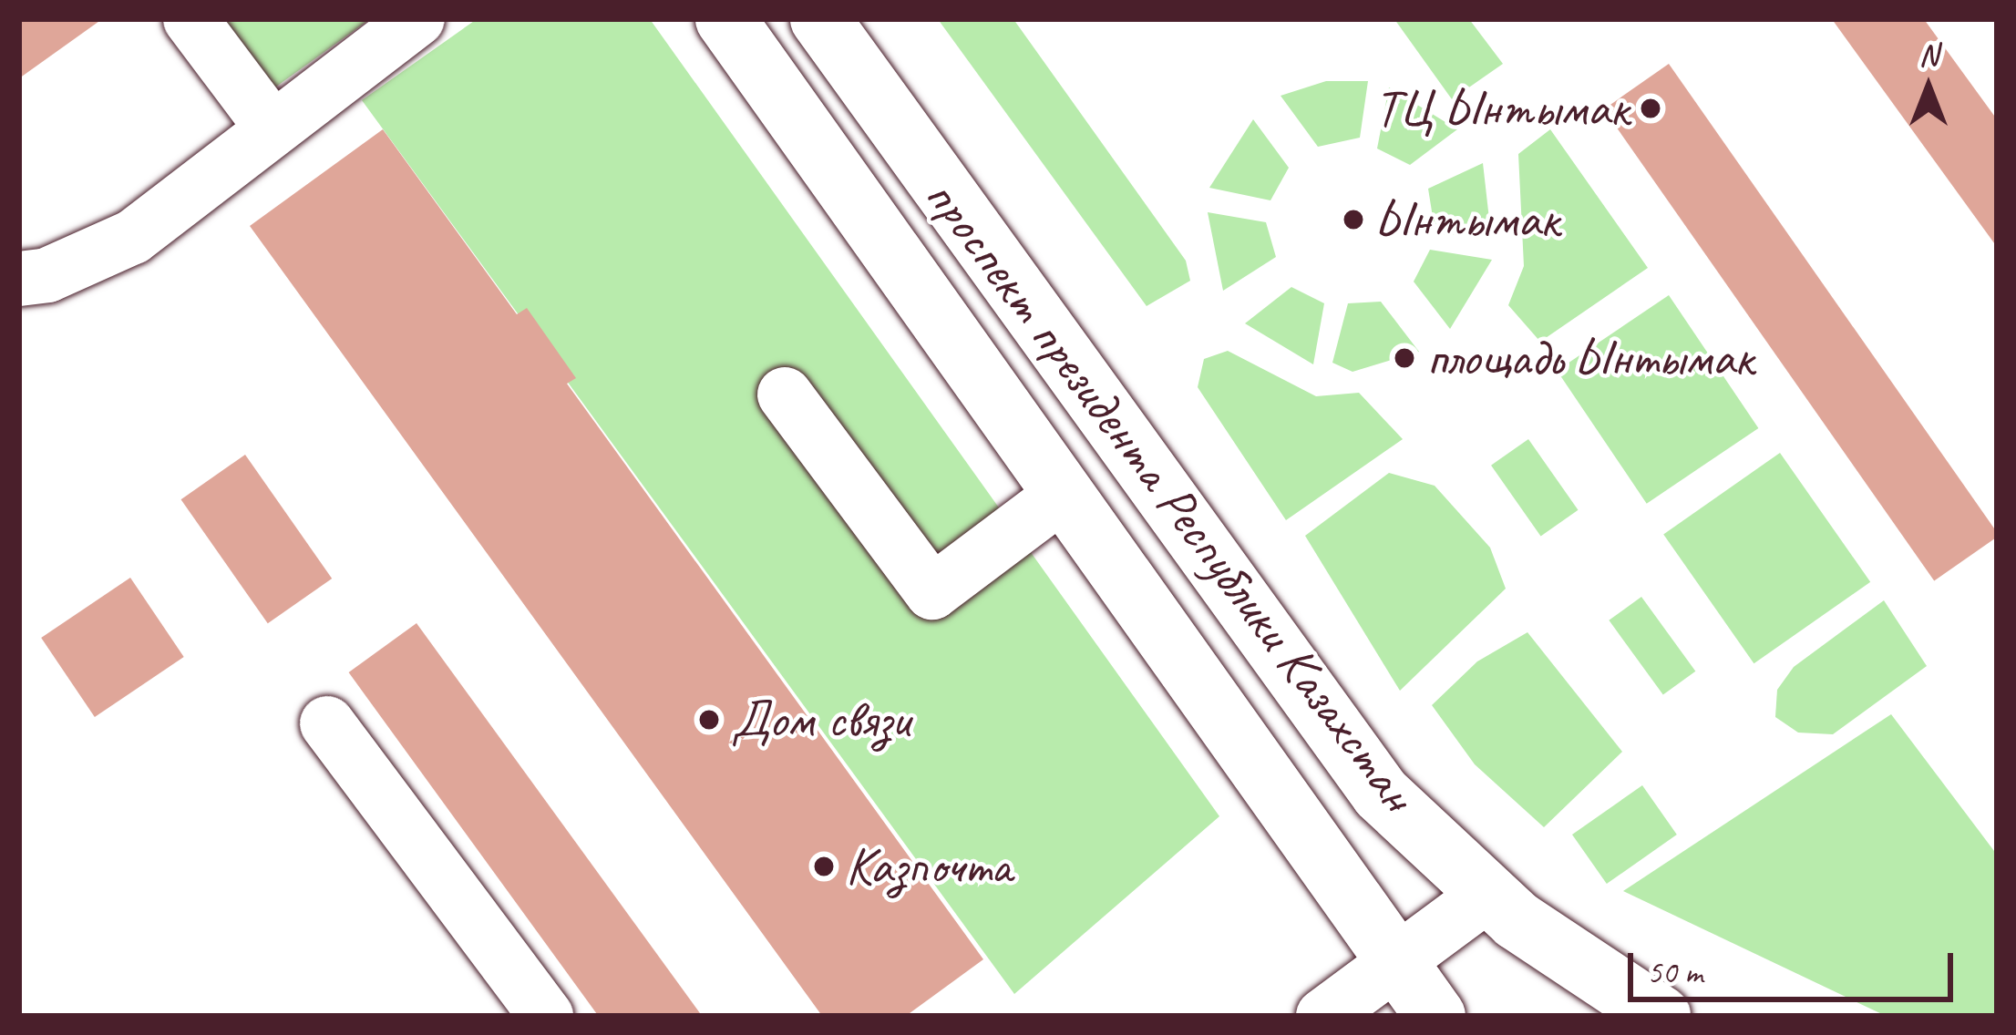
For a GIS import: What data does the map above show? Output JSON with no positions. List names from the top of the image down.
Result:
{
  "streets": {
    "main road": ["проспект президента Республики Казахстан"]
  },
  "places": [
    "ТЦ Ынтымак",
    "Ынтымак",
    "площадь Ынтымак",
    "Дом связи",
    "Казпочта"
  ],
  "scale_bar": "50 m",
  "north": "top"
}
